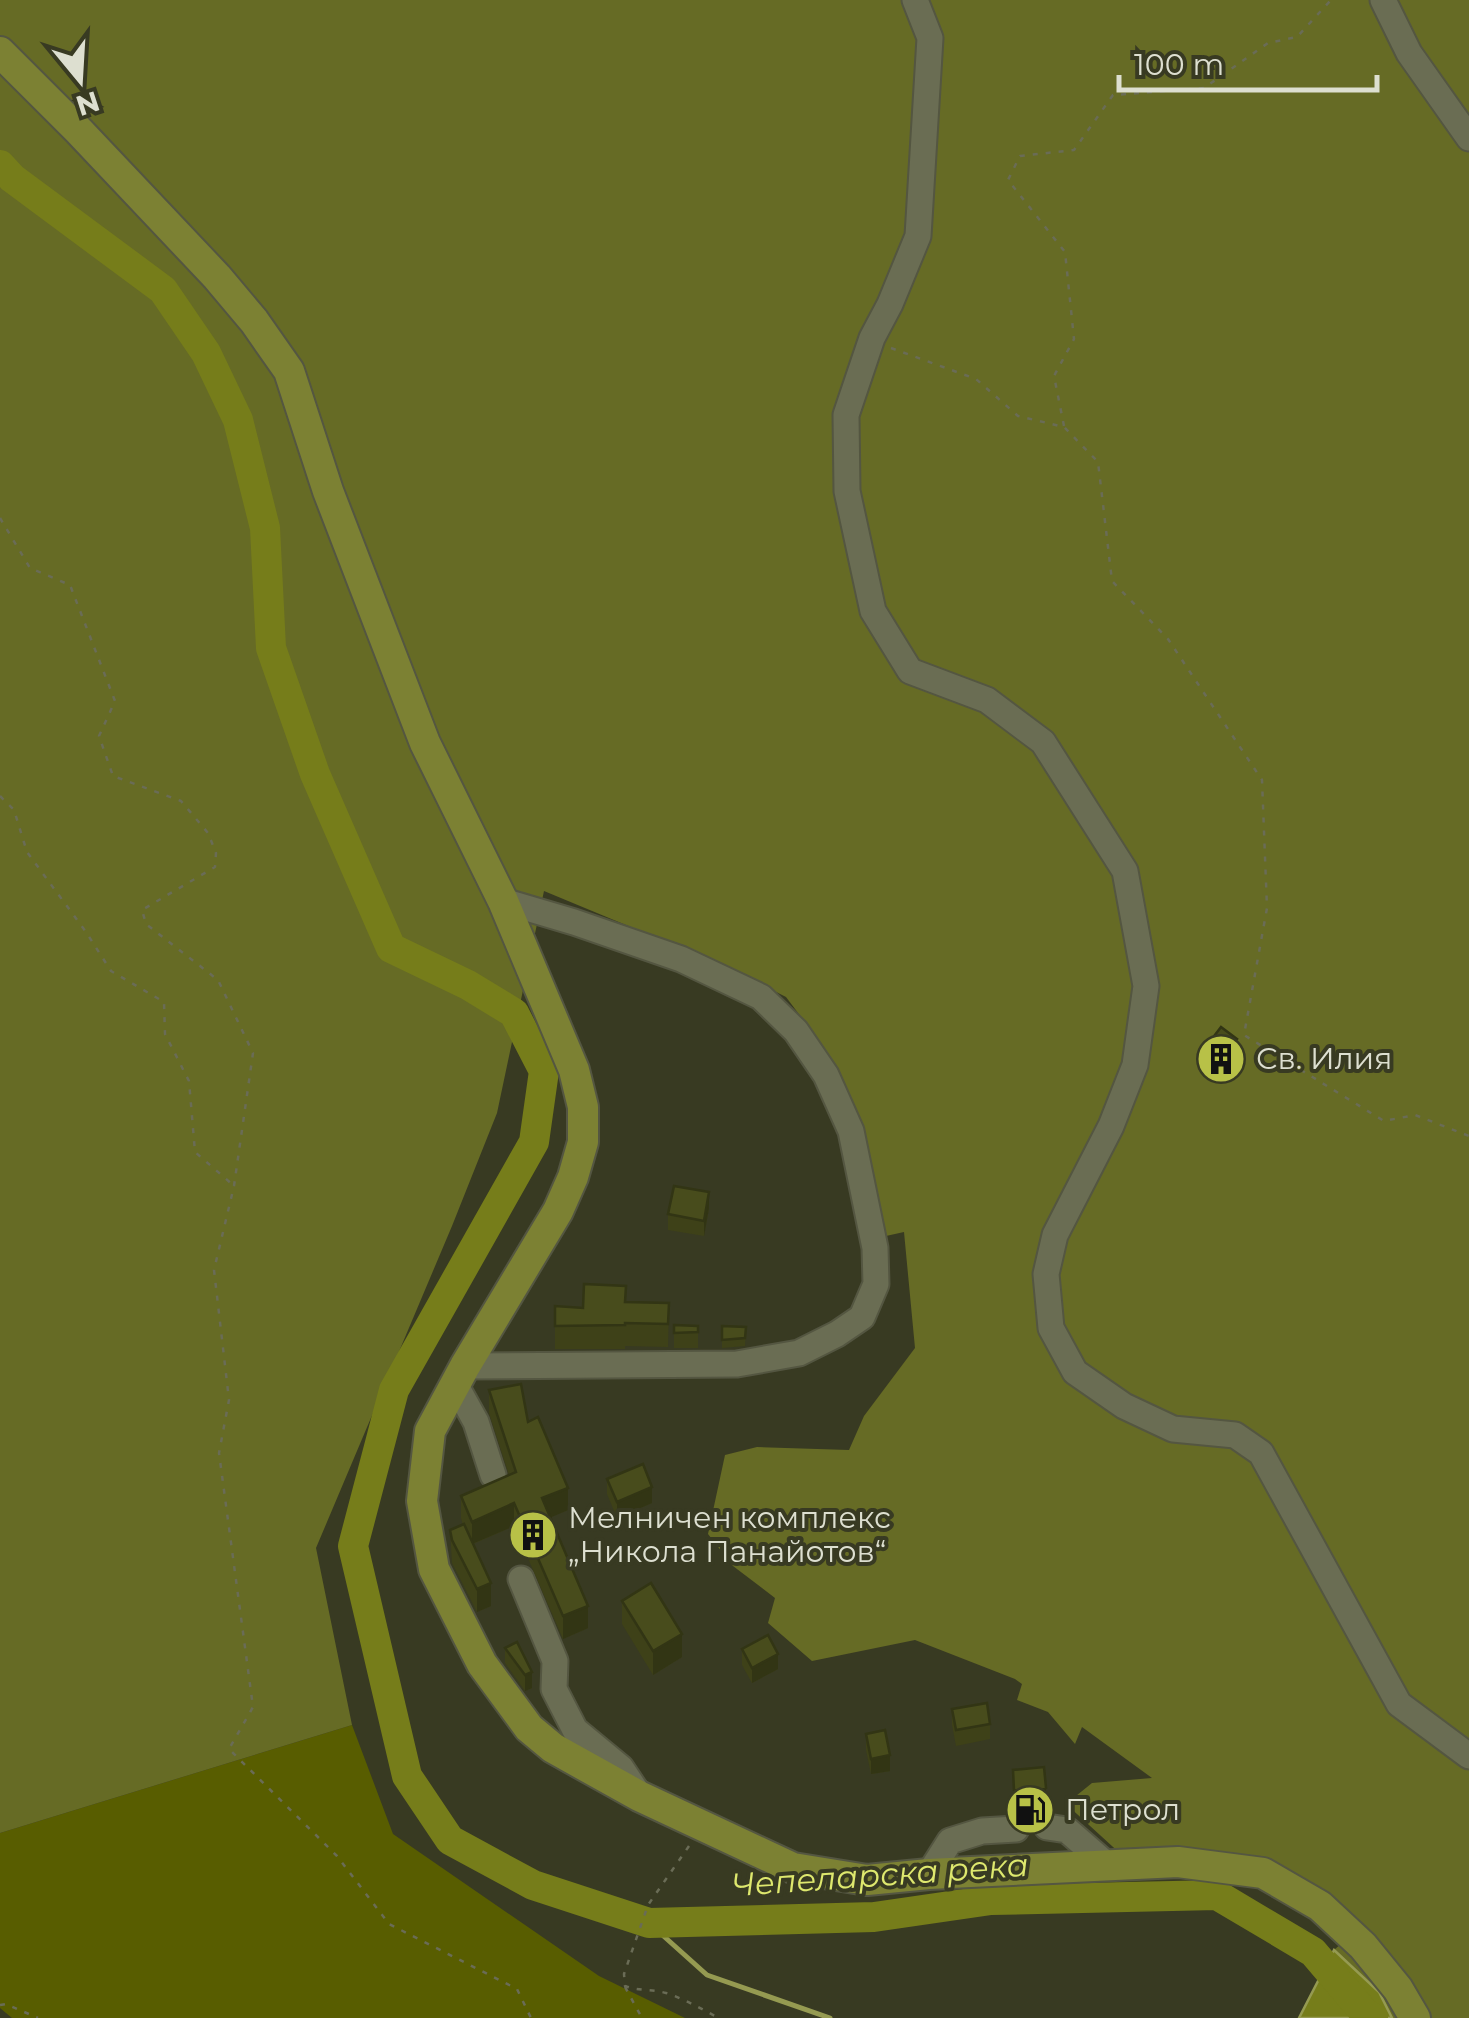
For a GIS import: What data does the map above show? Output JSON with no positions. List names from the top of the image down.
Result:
{
  "water": ["Чепеларска река"],
  "places": {
    "building": ["Св. Илия", "Мелничен комплекс „Никола Панайотов“"],
    "fuel station": ["Петрол"]
  },
  "scale_bar": "100 m",
  "north": "bottom"
}
